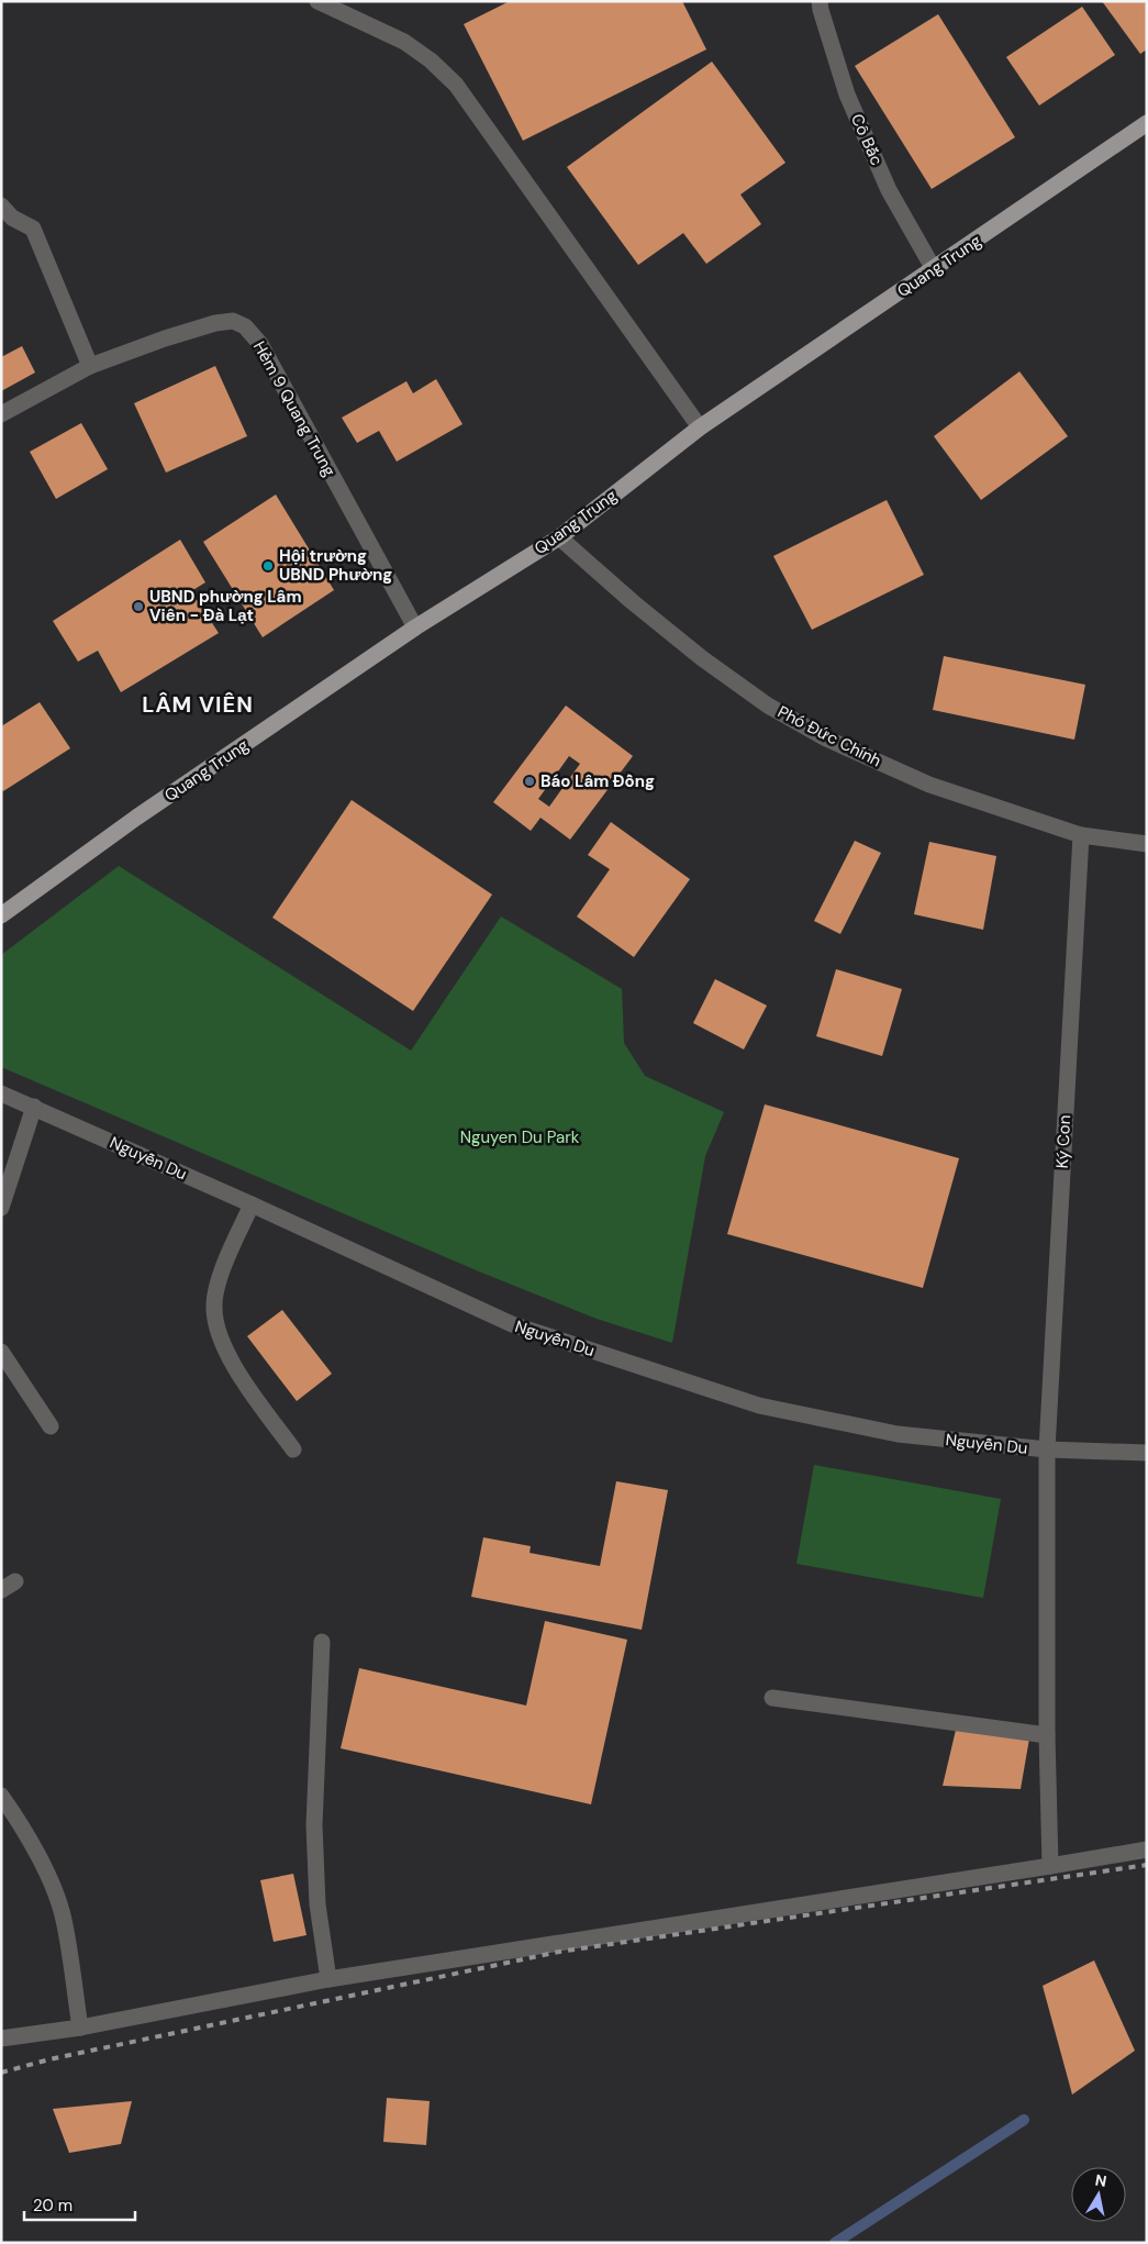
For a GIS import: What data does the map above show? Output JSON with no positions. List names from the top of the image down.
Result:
{
  "streets": {
    "main road": ["Quang Trung"],
    "street": [
      "Cô Bắc",
      "Hẻm 9 Quang Trung",
      "Phó Đức Chính",
      "Ký Con",
      "Nguyễn Du"
    ]
  },
  "crossings": [
    ["Cô Bắc", "Quang Trung"],
    ["Quang Trung", "Hẻm 9 Quang Trung"],
    ["Quang Trung", "Phó Đức Chính"],
    ["Phó Đức Chính", "Ký Con"],
    ["Ký Con", "Nguyễn Du"]
  ],
  "districts": ["LÂM VIÊN"],
  "parks": ["Nguyen Du Park"],
  "places": ["Hội trường UBND Phường", "UBND phường Lâm Viên - Đà Lạt", "Báo Lâm Đồng"],
  "scale_bar": "20 m",
  "north": "top"
}
